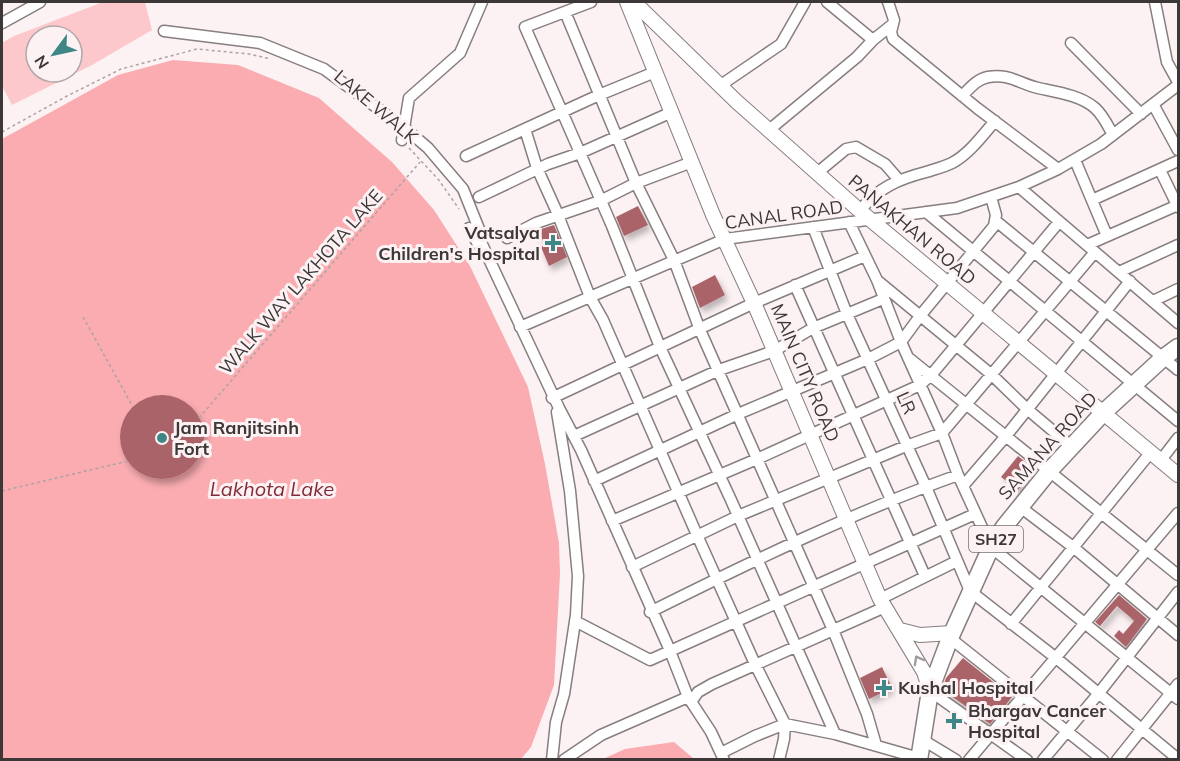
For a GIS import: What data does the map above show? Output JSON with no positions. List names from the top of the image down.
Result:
{
  "streets": {
    "main road": ["MAIN CITY ROAD", "SAMANA ROAD", "SH27"],
    "street": ["CANAL ROAD", "PANAKHAN ROAD", "LR"],
    "path": ["LAKE WALK", "WALK WAY LAKHOTA LAKE"]
  },
  "crossings": [
    ["LAKE WALK", "WALK WAY LAKHOTA LAKE"],
    ["CANAL ROAD", "PANAKHAN ROAD"],
    ["CANAL ROAD", "MAIN CITY ROAD"],
    ["CANAL ROAD", "LR"],
    ["PANAKHAN ROAD", "SAMANA ROAD"],
    ["MAIN CITY ROAD", "SAMANA ROAD"],
    ["LR", "SAMANA ROAD"]
  ],
  "water": ["Lakhota Lake"],
  "places": {
    "health": ["Vatsalya Children's Hospital", "Kushal Hospital", "Bhargav Cancer Hospital"],
    "other": ["Jam Ranjitsinh Fort"]
  },
  "north": "bottom left"
}
